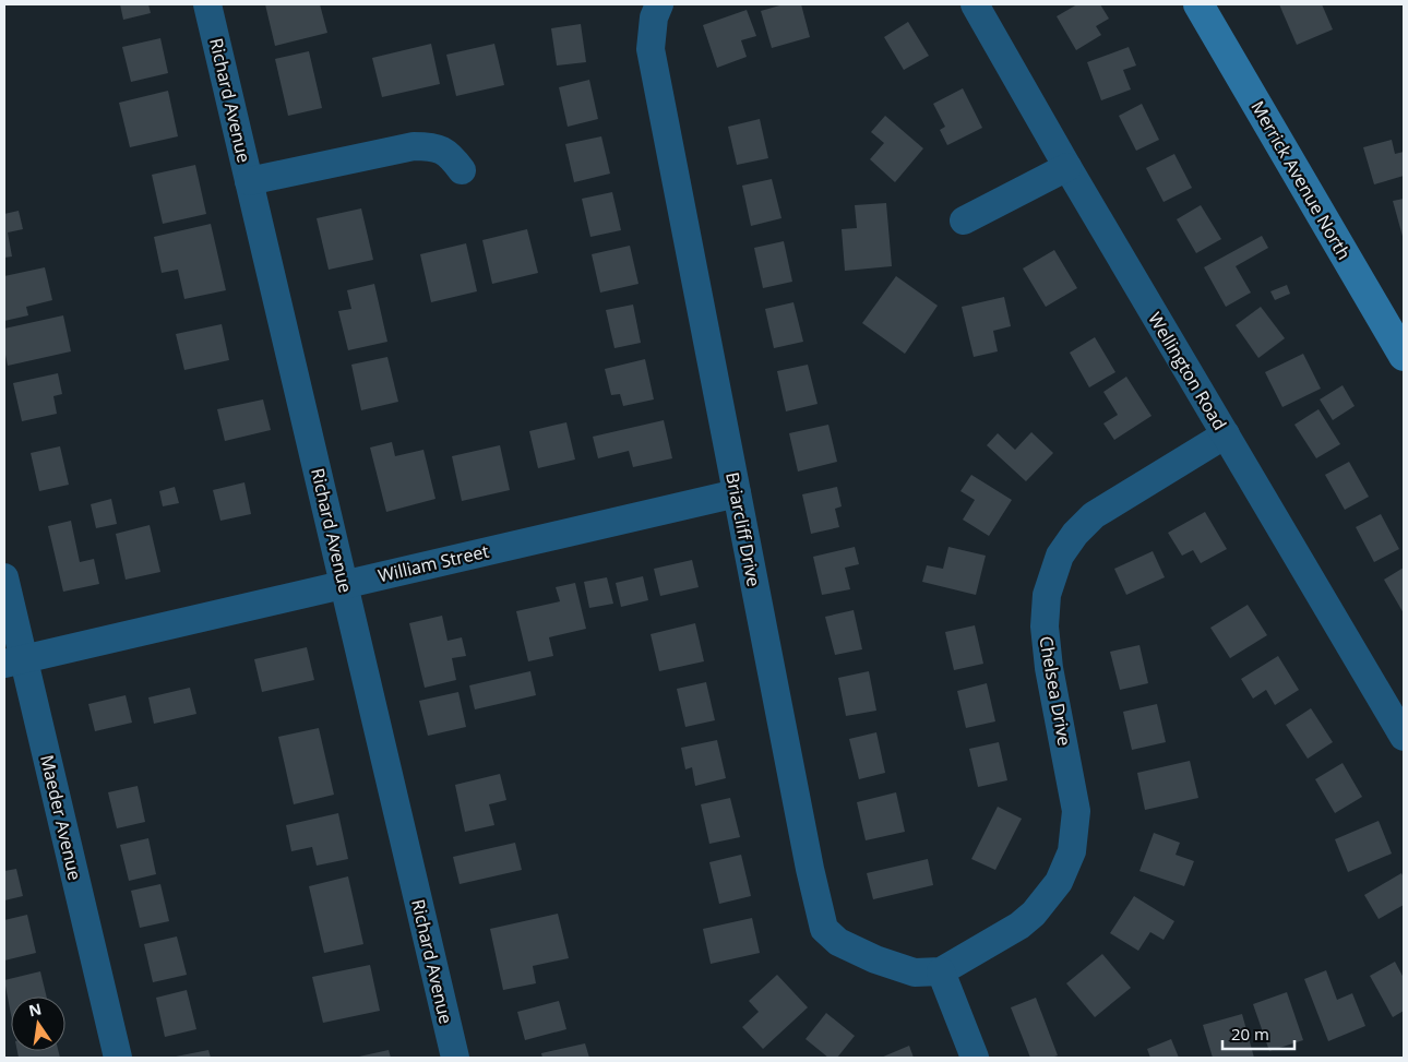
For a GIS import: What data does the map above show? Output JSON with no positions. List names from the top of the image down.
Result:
{
  "streets": {
    "main road": ["Merrick Avenue North"],
    "street": [
      "Richard Avenue",
      "Wellington Road",
      "Briarcliff Drive",
      "William Street",
      "Chelsea Drive",
      "Maeder Avenue"
    ]
  },
  "crossings": [
    ["Richard Avenue", "William Street"],
    ["Wellington Road", "Chelsea Drive"],
    ["Briarcliff Drive", "William Street"],
    ["Briarcliff Drive", "Chelsea Drive"],
    ["William Street", "Maeder Avenue"]
  ],
  "scale_bar": "20 m",
  "north": "top"
}
